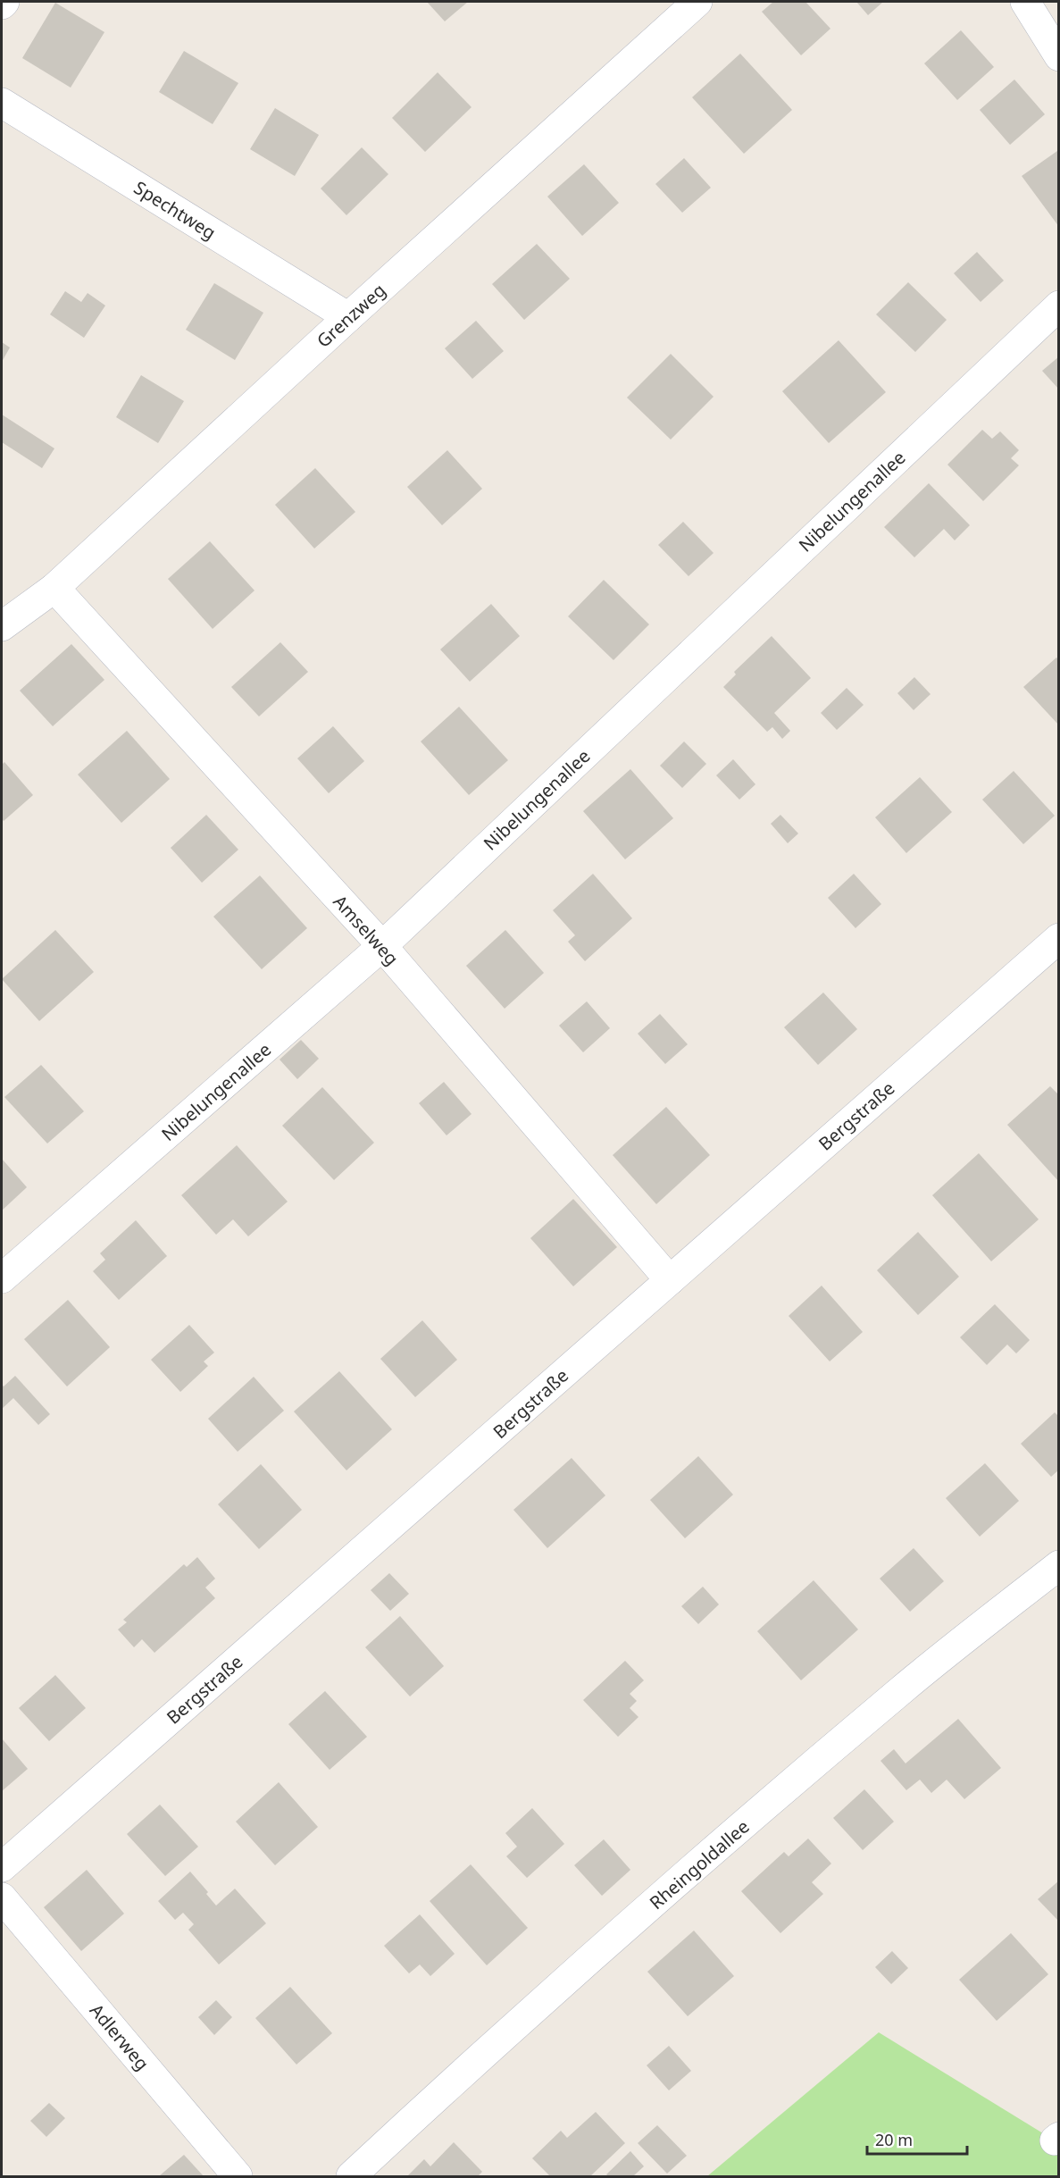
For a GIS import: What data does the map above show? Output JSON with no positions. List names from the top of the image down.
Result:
{
  "streets": {
    "street": [
      "Spechtweg",
      "Grenzweg",
      "Nibelungenallee",
      "Amselweg",
      "Bergstraße",
      "Rheingoldallee",
      "Adlerweg"
    ]
  },
  "crossings": [
    ["Spechtweg", "Grenzweg"],
    ["Grenzweg", "Amselweg"],
    ["Nibelungenallee", "Amselweg"],
    ["Amselweg", "Bergstraße"]
  ],
  "scale_bar": "20 m"
}
